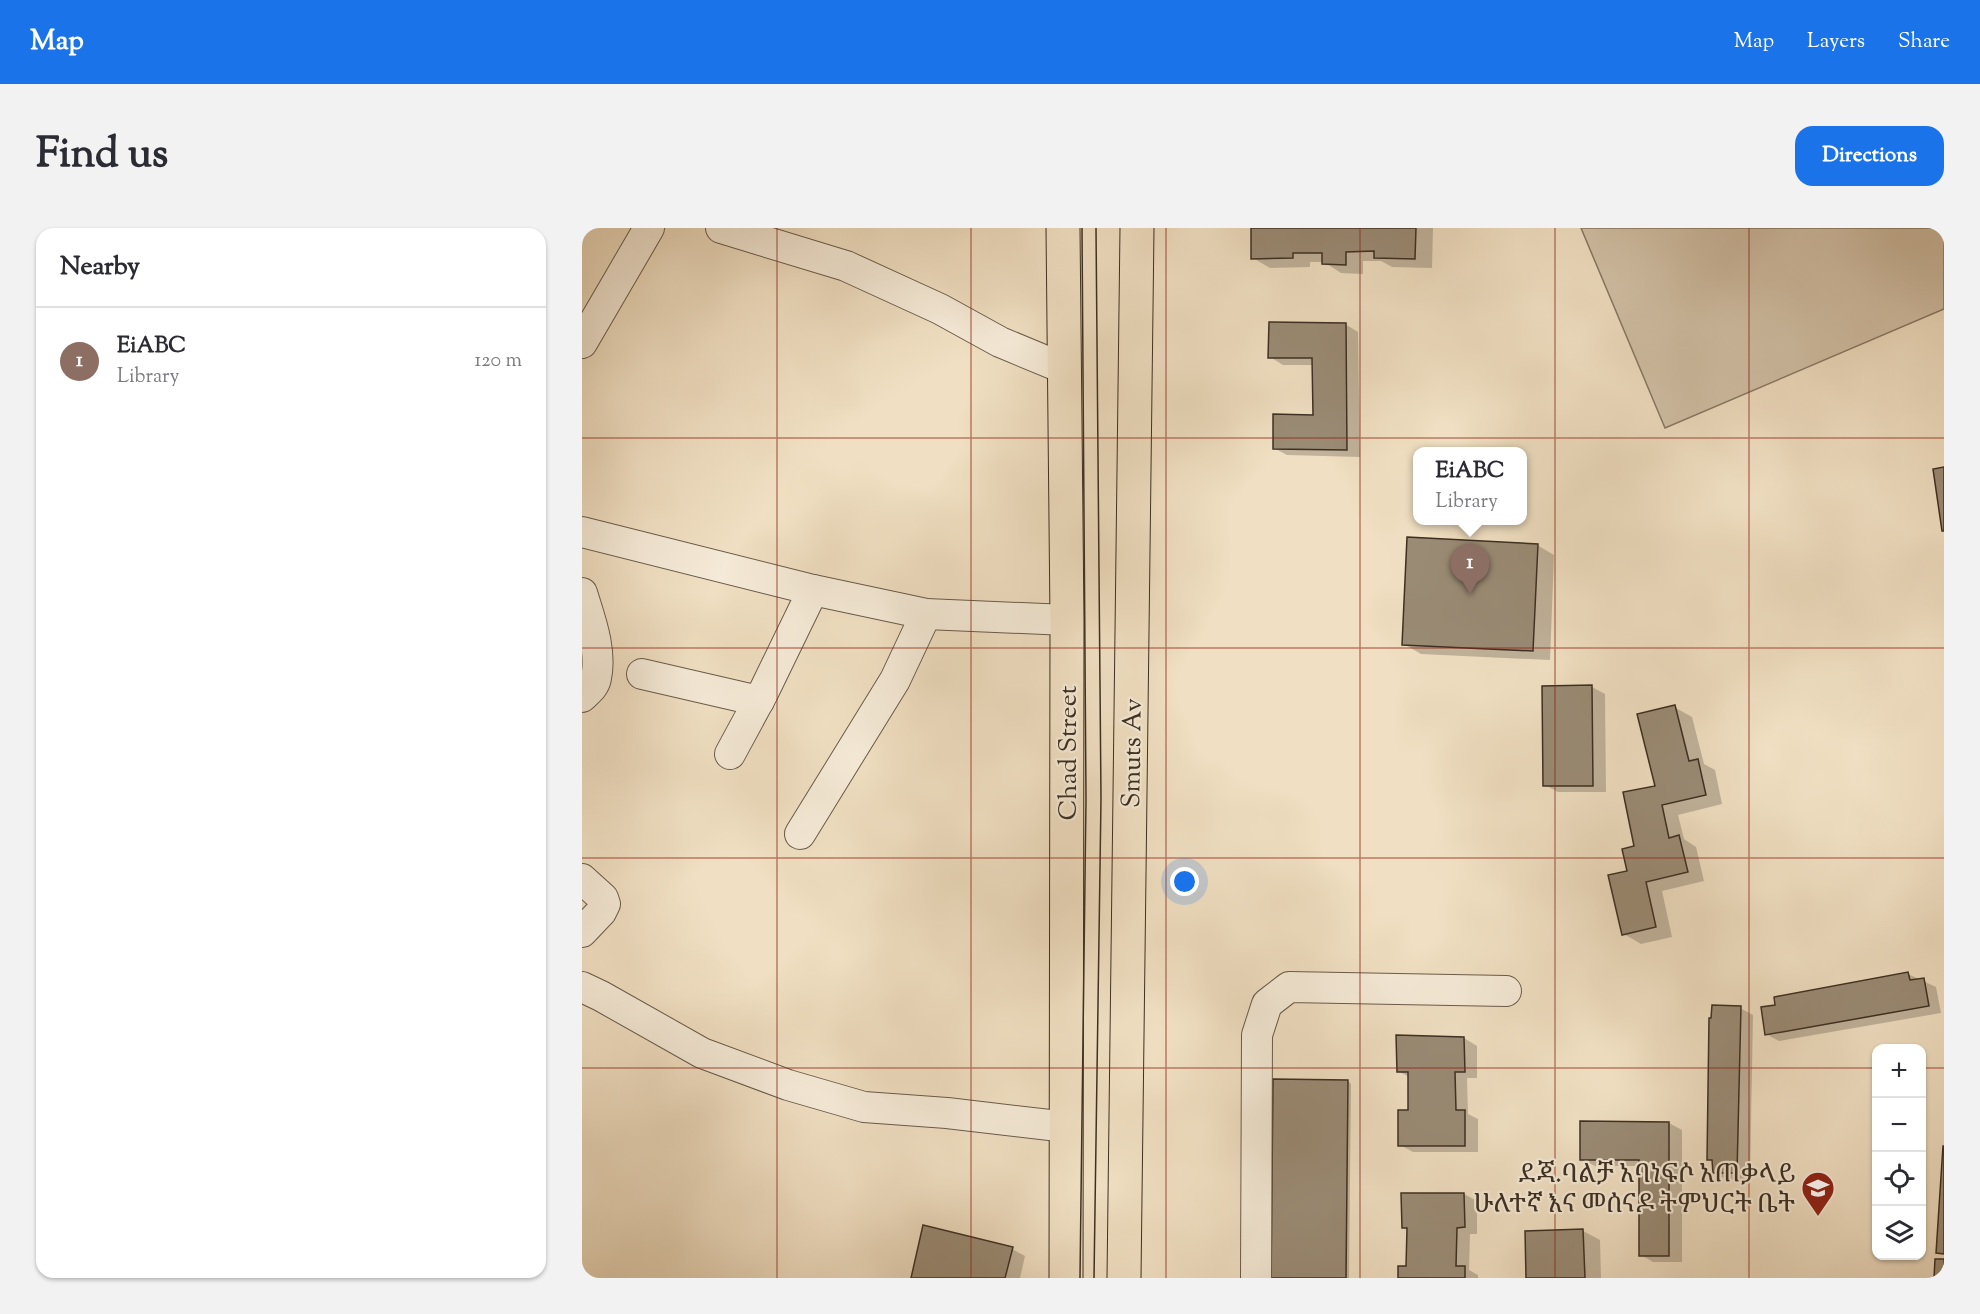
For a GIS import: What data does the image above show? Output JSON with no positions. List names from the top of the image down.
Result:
{
  "streets": {
    "main road": ["Chad Street", "Smuts Av"]
  },
  "places": {
    "school or university": ["ደጃ.ባልቻ አባነፍሶ አጠቃላይ ሁለተኛ እና መሰናዶ ትምህርት ቤት"]
  },
  "page": {
    "header": "Map",
    "nav": ["Map", "Layers", "Share"],
    "title": "Find us",
    "buttons": "Directions",
    "heading": "Nearby",
    "list": [
      {
        "mark": "1",
        "name": "EiABC",
        "note": "Library",
        "value": "120 m"
      }
    ],
    "popup": ["EiABC", "Library"],
    "pins": "1",
    "map_buttons": ["+", "−"]
  }
}
